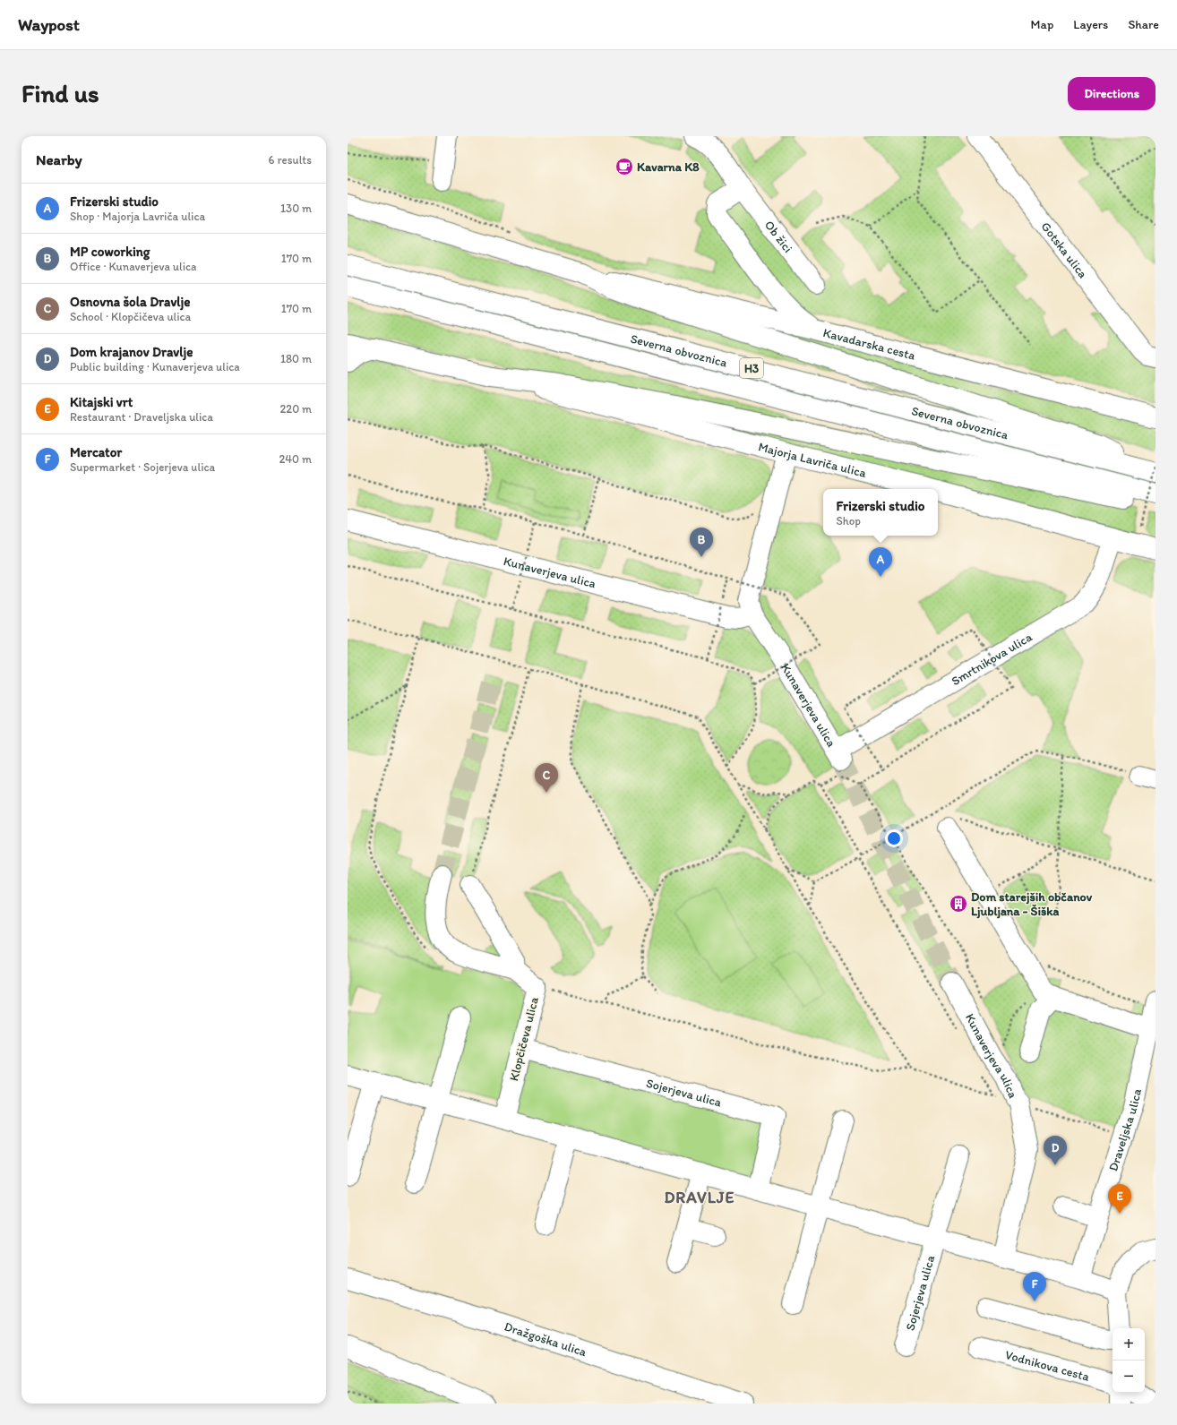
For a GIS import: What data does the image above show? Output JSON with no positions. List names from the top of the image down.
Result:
{
  "streets": {
    "main road": [
      "Ob žici",
      "Gotska ulica",
      "Kavadarska cesta",
      "Severna obvoznica",
      "H3",
      "Majorja Lavriča ulica",
      "Kunaverjeva ulica",
      "Smrtnikova ulica",
      "Klopčičeva ulica",
      "Sojerjeva ulica",
      "Draveljska ulica",
      "Dražgoška ulica",
      "Vodnikova cesta"
    ]
  },
  "crossings": [
    ["Majorja Lavriča ulica", "Kunaverjeva ulica"],
    ["Majorja Lavriča ulica", "Smrtnikova ulica"],
    ["Kunaverjeva ulica", "Smrtnikova ulica"],
    ["Kunaverjeva ulica", "Sojerjeva ulica"],
    ["Klopčičeva ulica", "Sojerjeva ulica"],
    ["Sojerjeva ulica", "Draveljska ulica"]
  ],
  "districts": ["DRAVLJE"],
  "places": {
    "cafe": ["Kavarna K8"],
    "building": ["Dom starejših občanov Ljubljana - Šiška"]
  },
  "page": {
    "header": "Waypost",
    "nav": ["Map", "Layers", "Share"],
    "buttons": "Directions",
    "title": "Find us",
    "heading": ["Nearby", "6 results"],
    "list": [
      {
        "mark": "A",
        "name": "Frizerski studio",
        "note": "Shop · Majorja Lavriča ulica",
        "value": "130 m"
      },
      {
        "mark": "B",
        "name": "MP coworking",
        "note": "Office · Kunaverjeva ulica",
        "value": "170 m"
      },
      {
        "mark": "C",
        "name": "Osnovna šola Dravlje",
        "note": "School · Klopčičeva ulica",
        "value": "170 m"
      },
      {
        "mark": "D",
        "name": "Dom krajanov Dravlje",
        "note": "Public building · Kunaverjeva ulica",
        "value": "180 m"
      },
      {
        "mark": "E",
        "name": "Kitajski vrt",
        "note": "Restaurant · Draveljska ulica",
        "value": "220 m"
      },
      {
        "mark": "F",
        "name": "Mercator",
        "note": "Supermarket · Sojerjeva ulica",
        "value": "240 m"
      }
    ],
    "popup": ["Frizerski studio", "Shop"],
    "pins": [
      "B",
      "A",
      "C",
      "D",
      "E",
      "F"
    ],
    "map_buttons": ["+", "−"]
  }
}
